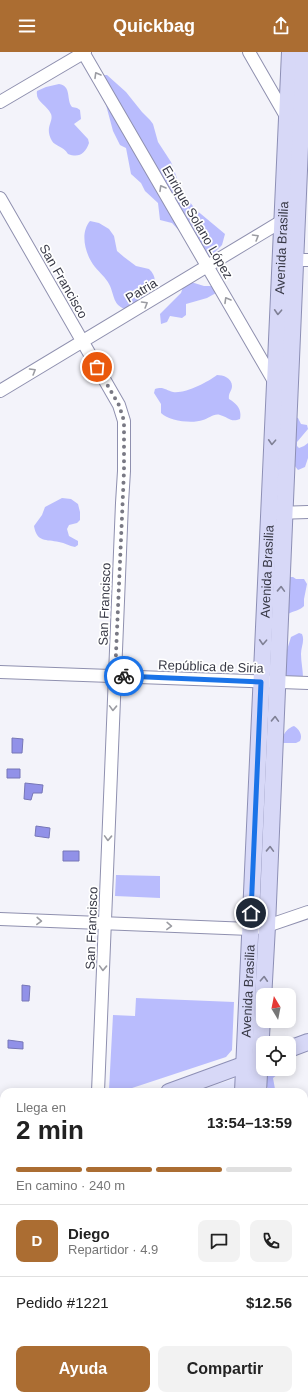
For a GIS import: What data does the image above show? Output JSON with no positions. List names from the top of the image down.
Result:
{
  "streets": {
    "main road": ["Avenida Brasilia"],
    "street": [
      "Enrique Solano López",
      "San Francisco",
      "Patria",
      "República de Siria"
    ]
  },
  "crossings": [
    ["Enrique Solano López", "Avenida Brasilia"],
    ["Enrique Solano López", "Patria"],
    ["Avenida Brasilia", "Patria"],
    ["Avenida Brasilia", "República de Siria"],
    ["San Francisco", "Patria"],
    ["San Francisco", "República de Siria"]
  ],
  "one_way": ["Enrique Solano López", "San Francisco", "Patria"],
  "north": "top",
  "page": {
    "header": "Quickbag",
    "heading": ["2 min", "Llega en", "13:54–13:59"],
    "panel": [
      "Diego",
      "Repartidor · 4.9",
      "Pedido #1221",
      "$12.56"
    ],
    "bar": "En camino · 240 m",
    "round": "D",
    "buttons": ["Ayuda", "Compartir"]
  }
}
